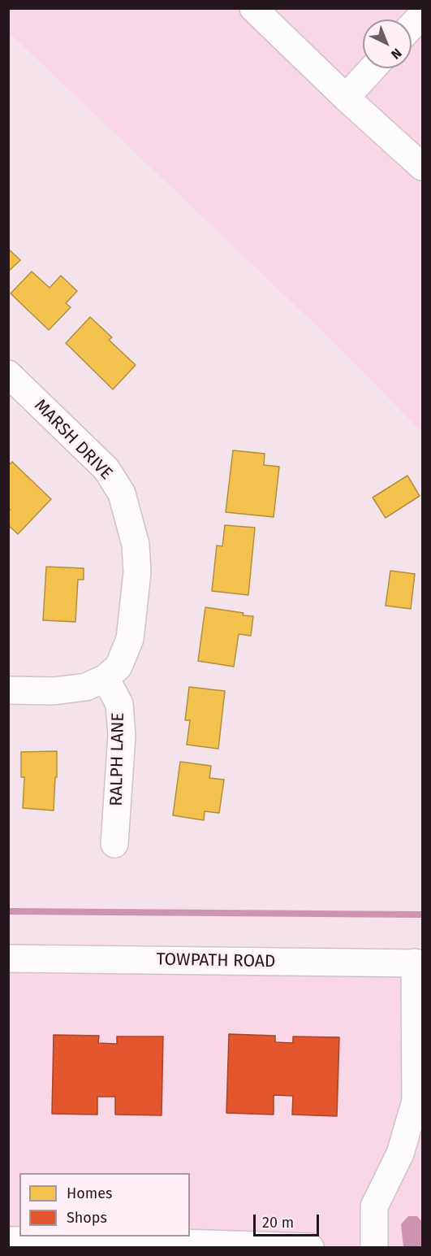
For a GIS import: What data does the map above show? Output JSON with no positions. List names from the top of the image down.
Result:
{
  "streets": {
    "street": ["MARSH DRIVE", "RALPH LANE", "TOWPATH ROAD"]
  },
  "crossings": [
    ["MARSH DRIVE", "RALPH LANE"]
  ],
  "legend": ["Homes", "Shops"],
  "scale_bar": "20 m",
  "north": "bottom right"
}
